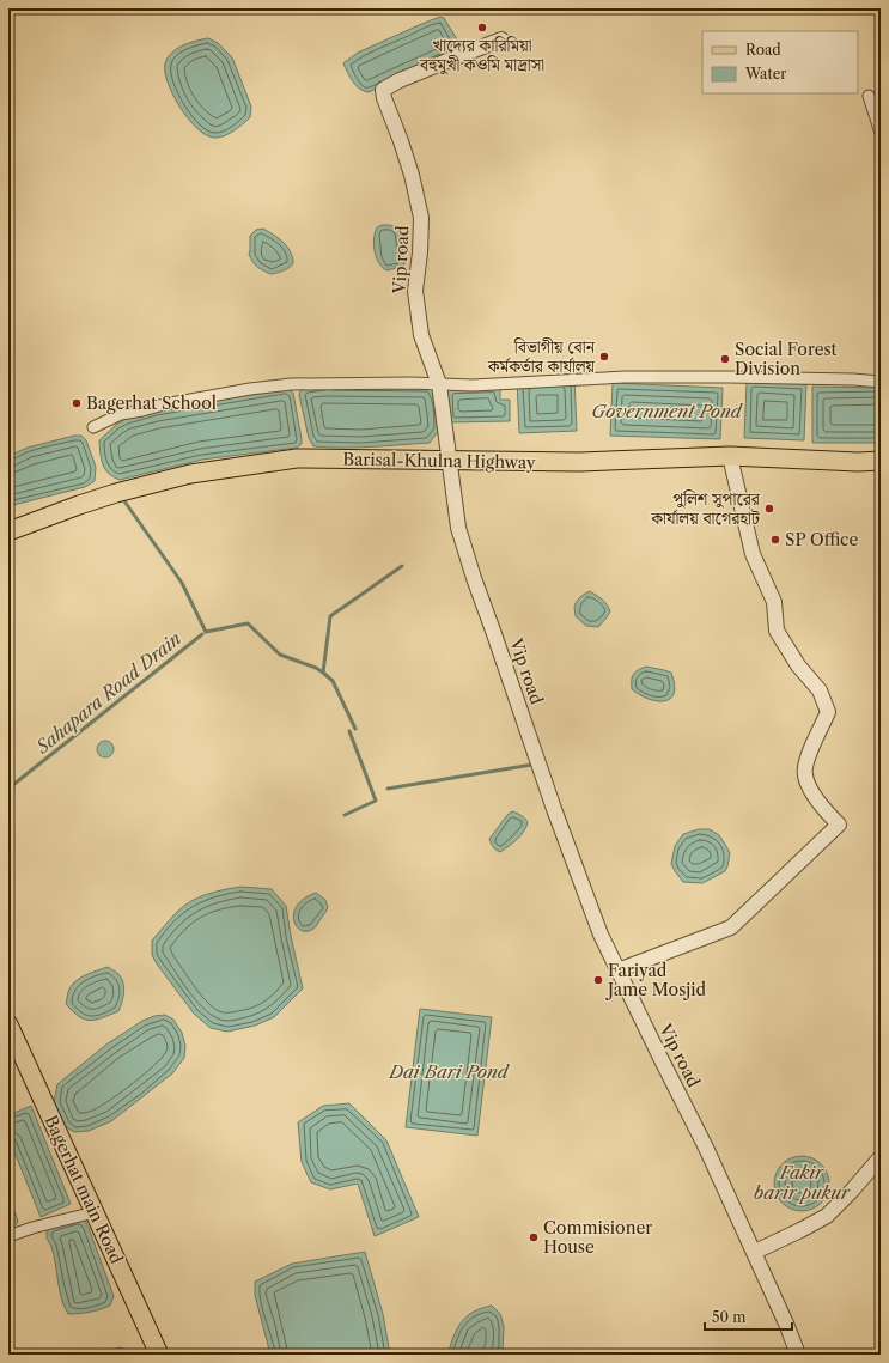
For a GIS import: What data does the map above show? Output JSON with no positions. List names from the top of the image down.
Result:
{
  "streets": {
    "main road": ["Barisal-Khulna Highway", "Bagerhat main Road"],
    "street": ["Vip road"]
  },
  "crossings": [
    ["Vip road", "Barisal-Khulna Highway"]
  ],
  "water": [
    "Government Pond",
    "Sahapara Road Drain",
    "Dai Bari Pond",
    "Fakir barir pukur"
  ],
  "places": [
    "খাদ্যের কারিমিয়া বহুমুখী কওমি মাদ্রাসা",
    "বিভাগীয় বোন কর্মকর্তার কার্যালয়",
    "Social Forest Division",
    "Bagerhat School",
    "পুলিশ সুপারের কার্যালয় বাগেরহাট",
    "SP Office",
    "Fariyad Jame Mosjid",
    "Commisioner House"
  ],
  "legend": ["Road", "Water"],
  "scale_bar": "50 m"
}
